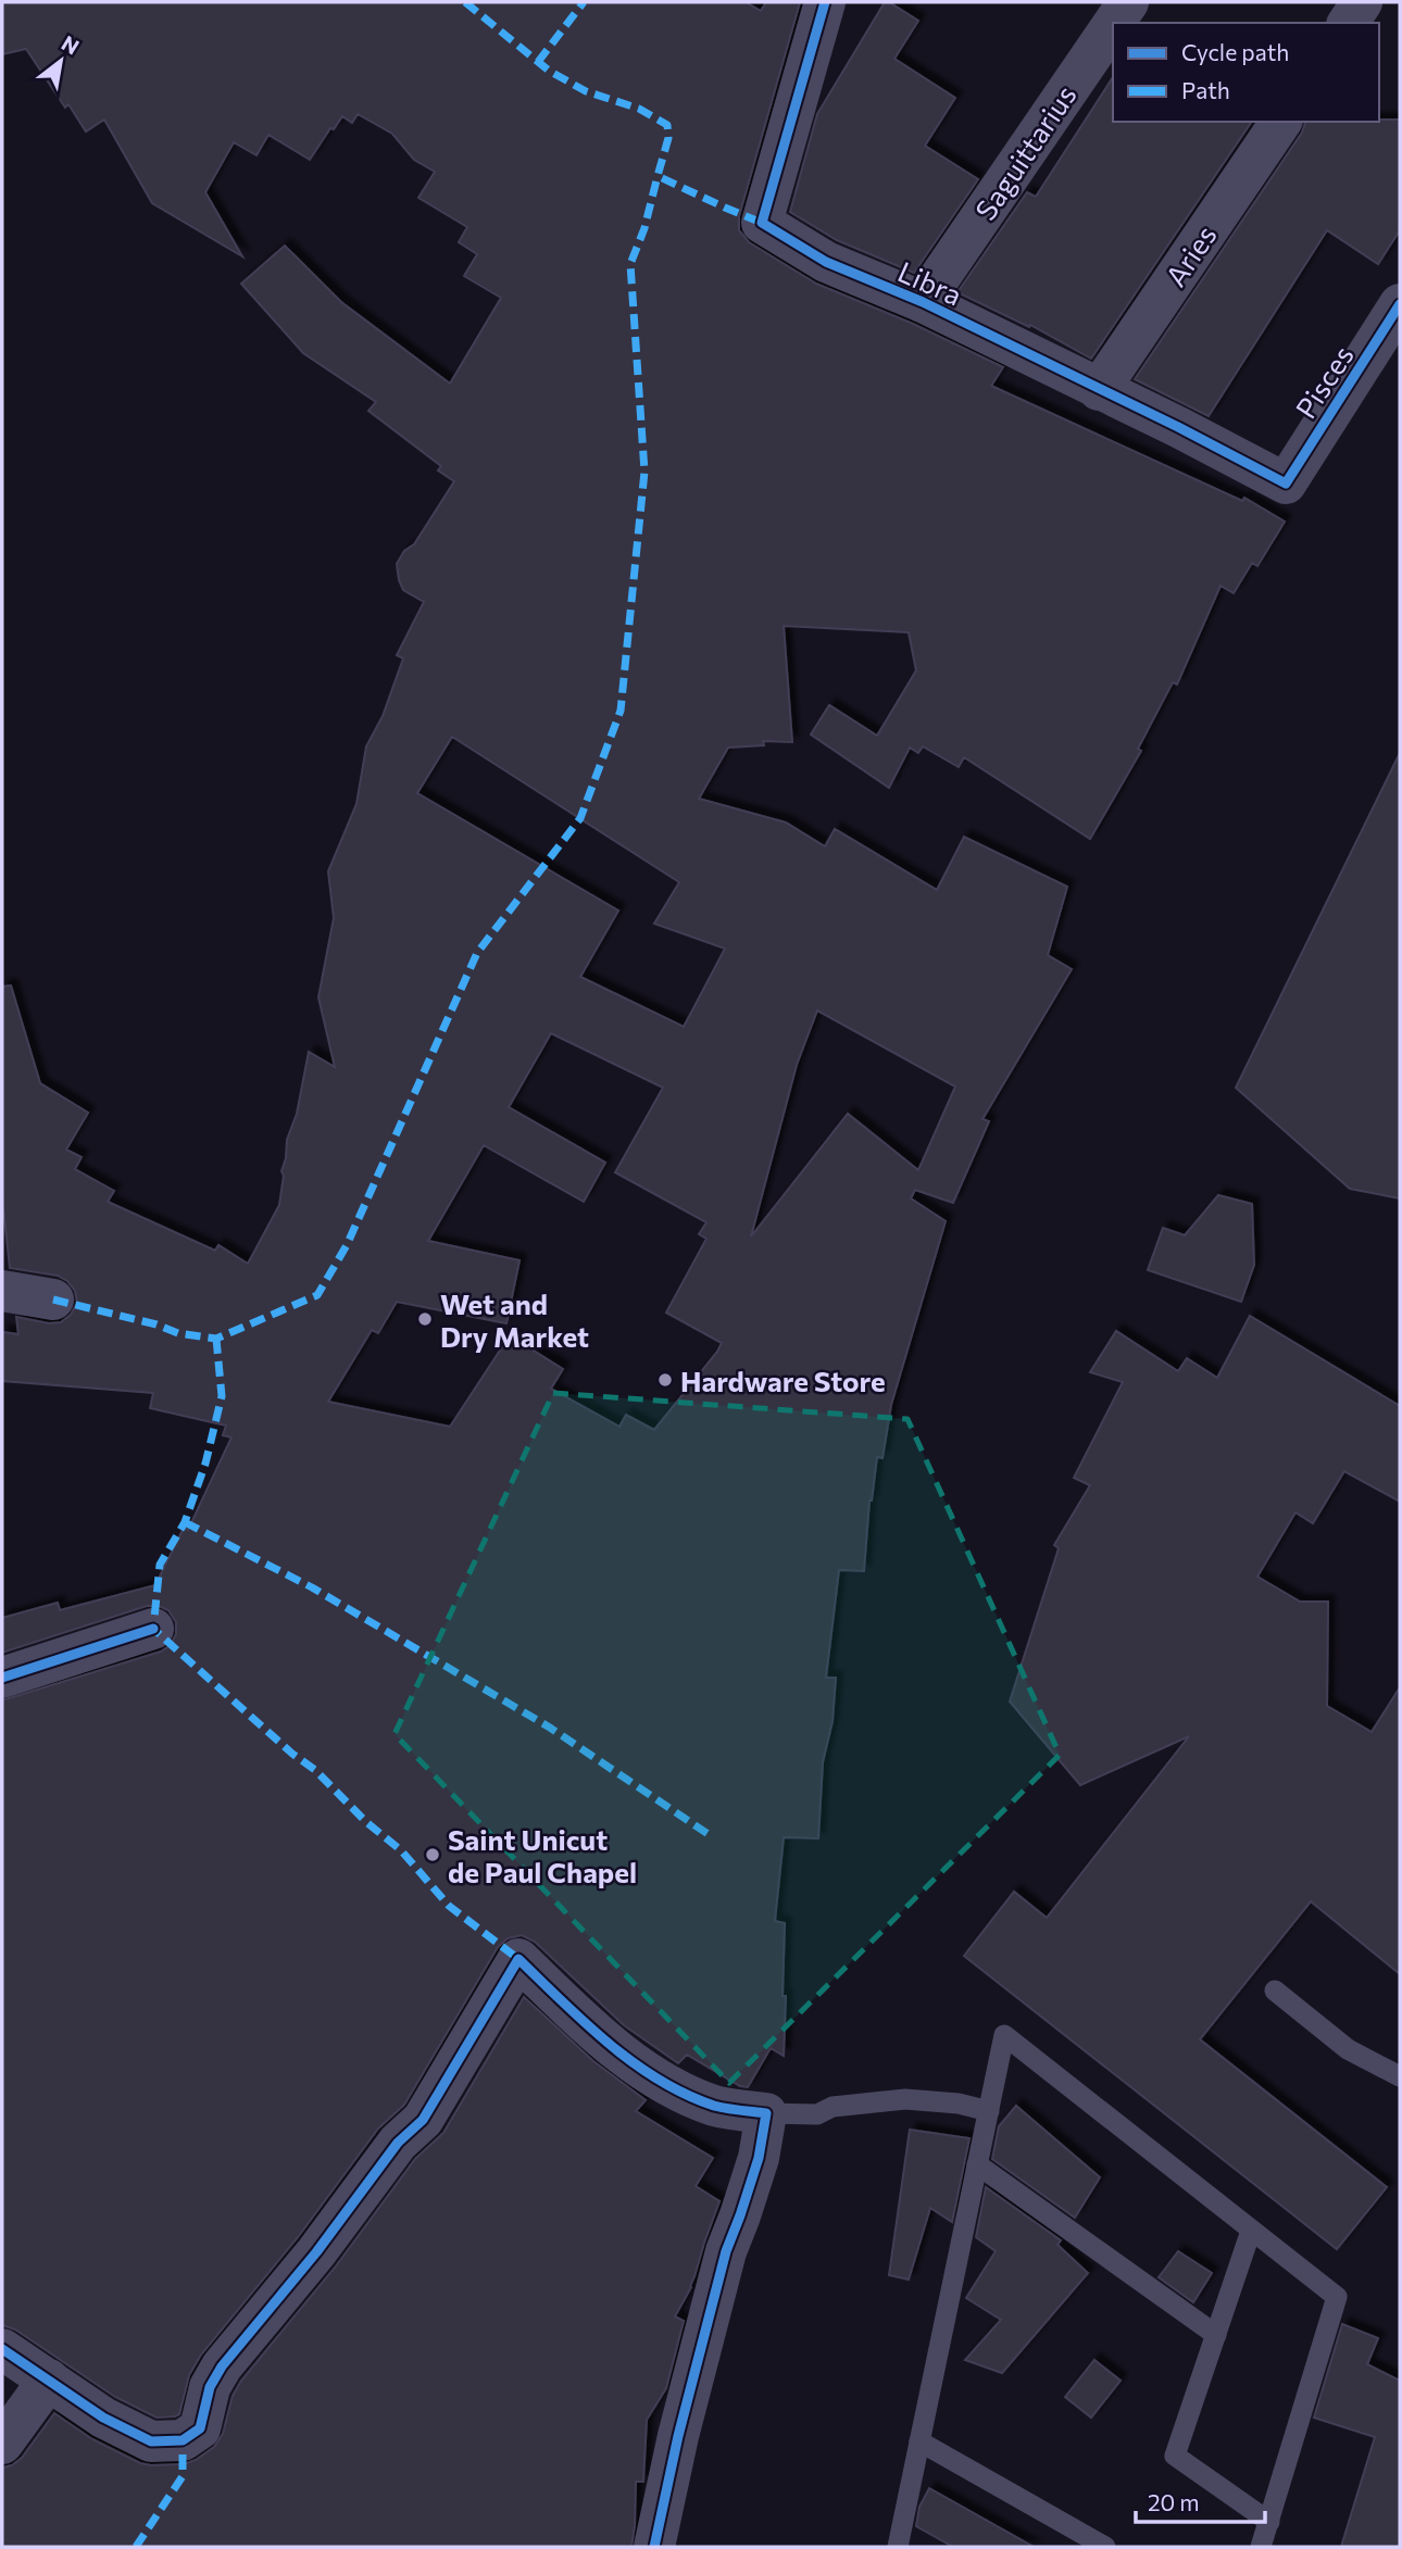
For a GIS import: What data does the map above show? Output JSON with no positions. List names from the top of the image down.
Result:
{
  "streets": {
    "street": [
      "Saguittarius",
      "Aries",
      "Libra",
      "Pisces"
    ]
  },
  "crossings": [
    ["Saguittarius", "Libra"],
    ["Aries", "Libra"],
    ["Libra", "Pisces"]
  ],
  "places": ["Wet and Dry Market", "Hardware Store", "Saint Unicut de Paul Chapel"],
  "legend": ["Cycle path", "Path"],
  "scale_bar": "20 m",
  "north": "top right"
}
